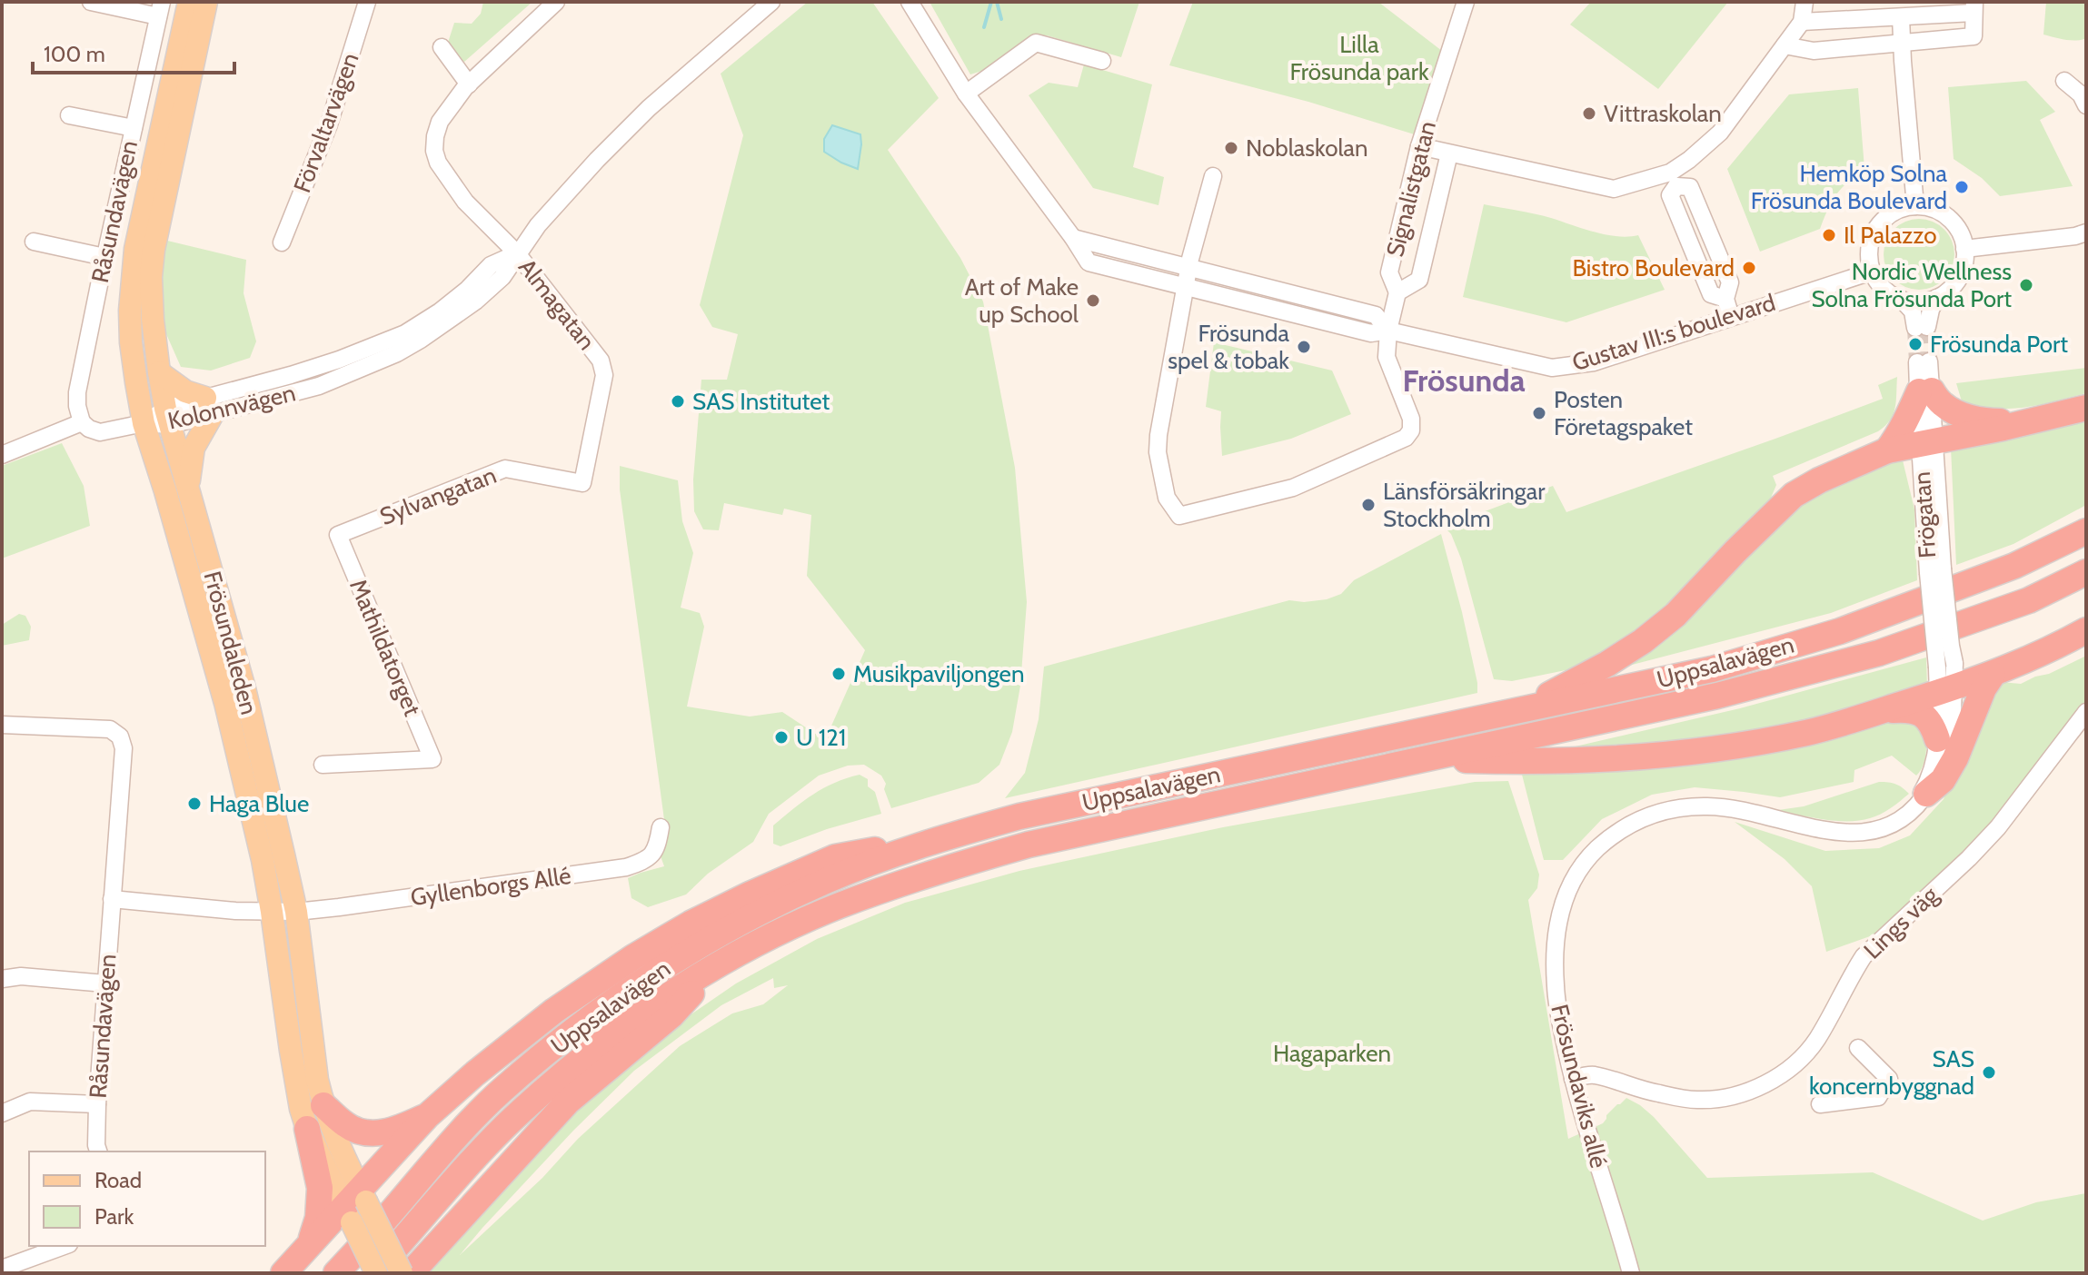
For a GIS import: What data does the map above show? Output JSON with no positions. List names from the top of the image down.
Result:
{
  "streets": {
    "highway": ["Uppsalavägen"],
    "main road": ["Frösundaleden"],
    "street": [
      "Förvaltarvägen",
      "Signalistgatan",
      "Råsundavägen",
      "Almagatan",
      "Gustav III:s boulevard",
      "Kolonnvägen",
      "Sylvangatan",
      "Frögatan",
      "Mathildatorget",
      "Gyllenborgs Allé",
      "Lings väg",
      "Frösundaviks allé"
    ]
  },
  "crossings": [
    ["Signalistgatan", "Gustav III:s boulevard"],
    ["Råsundavägen", "Kolonnvägen"],
    ["Almagatan", "Kolonnvägen"],
    ["Almagatan", "Sylvangatan"],
    ["Kolonnvägen", "Frösundaleden"],
    ["Sylvangatan", "Mathildatorget"],
    ["Frögatan", "Frösundaviks allé"],
    ["Frösundaleden", "Uppsalavägen"],
    ["Frösundaleden", "Gyllenborgs Allé"],
    ["Lings väg", "Frösundaviks allé"]
  ],
  "districts": ["Frösunda"],
  "parks": ["Lilla Frösunda park", "Hagaparken"],
  "places": [
    "Vittraskolan",
    "Noblaskolan",
    "Hemköp Solna Frösunda Boulevard",
    "Il Palazzo",
    "Bistro Boulevard",
    "Nordic Wellness Solna Frösunda Port",
    "Art of Make up School",
    "Frösunda Port",
    "Frösunda spel & tobak",
    "SAS Institutet",
    "Posten Företagspaket",
    "Länsförsäkringar Stockholm",
    "Musikpaviljongen",
    "U 121",
    "Haga Blue",
    "SAS koncernbyggnad"
  ],
  "legend": ["Road", "Park"],
  "scale_bar": "100 m"
}
